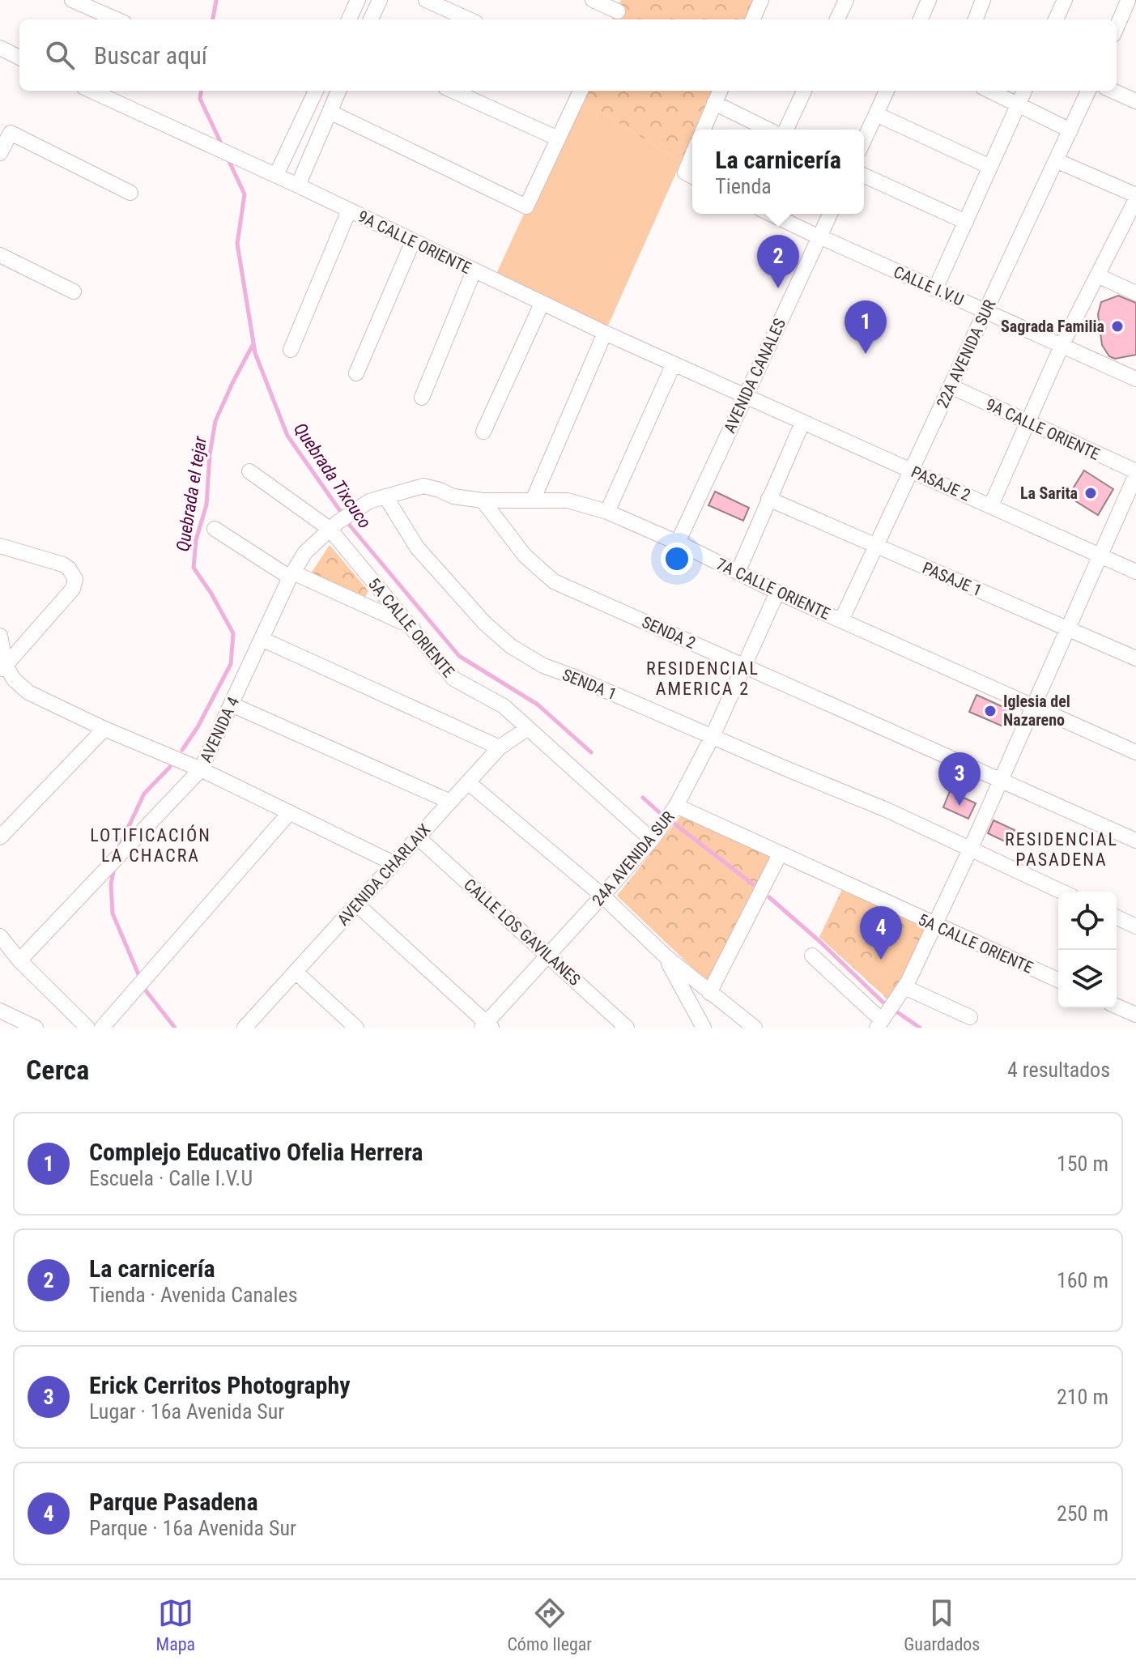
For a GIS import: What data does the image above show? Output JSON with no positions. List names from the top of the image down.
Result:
{
  "streets": {
    "street": [
      "9A CALLE ORIENTE",
      "CALLE I.V.U",
      "22A AVENIDA SUR",
      "AVENIDA CANALES",
      "PASAJE 2",
      "PASAJE 1",
      "7A CALLE ORIENTE",
      "5A CALLE ORIENTE",
      "SENDA 2",
      "SENDA 1",
      "AVENIDA 4",
      "24A AVENIDA SUR",
      "AVENIDA CHARLAIX",
      "CALLE LOS GAVILANES"
    ]
  },
  "crossings": [
    ["9A CALLE ORIENTE", "22A AVENIDA SUR"],
    ["9A CALLE ORIENTE", "AVENIDA CANALES"],
    ["9A CALLE ORIENTE", "PASAJE 2"],
    ["CALLE I.V.U", "22A AVENIDA SUR"],
    ["CALLE I.V.U", "AVENIDA CANALES"],
    ["22A AVENIDA SUR", "PASAJE 2"],
    ["22A AVENIDA SUR", "PASAJE 1"],
    ["22A AVENIDA SUR", "7A CALLE ORIENTE"],
    ["AVENIDA CANALES", "PASAJE 2"],
    ["AVENIDA CANALES", "7A CALLE ORIENTE"],
    ["7A CALLE ORIENTE", "5A CALLE ORIENTE"],
    ["7A CALLE ORIENTE", "SENDA 2"],
    ["7A CALLE ORIENTE", "SENDA 1"],
    ["7A CALLE ORIENTE", "AVENIDA 4"],
    ["7A CALLE ORIENTE", "24A AVENIDA SUR"],
    ["5A CALLE ORIENTE", "AVENIDA 4"],
    ["5A CALLE ORIENTE", "24A AVENIDA SUR"],
    ["5A CALLE ORIENTE", "AVENIDA CHARLAIX"],
    ["SENDA 2", "24A AVENIDA SUR"],
    ["SENDA 1", "24A AVENIDA SUR"],
    ["24A AVENIDA SUR", "CALLE LOS GAVILANES"],
    ["AVENIDA CHARLAIX", "CALLE LOS GAVILANES"]
  ],
  "districts": ["RESIDENCIAL AMERICA 2", "LOTIFICACIÓN LA CHACRA", "RESIDENCIAL PASADENA"],
  "water": ["Quebrada Tixcuco", "Quebrada el tejar"],
  "places": ["Sagrada Familia", "La Sarita", "Iglesia del Nazareno"],
  "page": {
    "search": "Buscar aquí",
    "popup": ["La carnicería", "Tienda"],
    "pins": [
      "2",
      "1",
      "3",
      "4"
    ],
    "heading": ["Cerca", "4 resultados"],
    "list": [
      {
        "mark": "1",
        "name": "Complejo Educativo Ofelia Herrera",
        "note": "Escuela · Calle I.V.U",
        "value": "150 m"
      },
      {
        "mark": "2",
        "name": "La carnicería",
        "note": "Tienda · Avenida Canales",
        "value": "160 m"
      },
      {
        "mark": "3",
        "name": "Erick Cerritos Photography",
        "note": "Lugar · 16a Avenida Sur",
        "value": "210 m"
      },
      {
        "mark": "4",
        "name": "Parque Pasadena",
        "note": "Parque · 16a Avenida Sur",
        "value": "250 m"
      }
    ],
    "nav": ["Mapa", "Cómo llegar", "Guardados"]
  }
}
